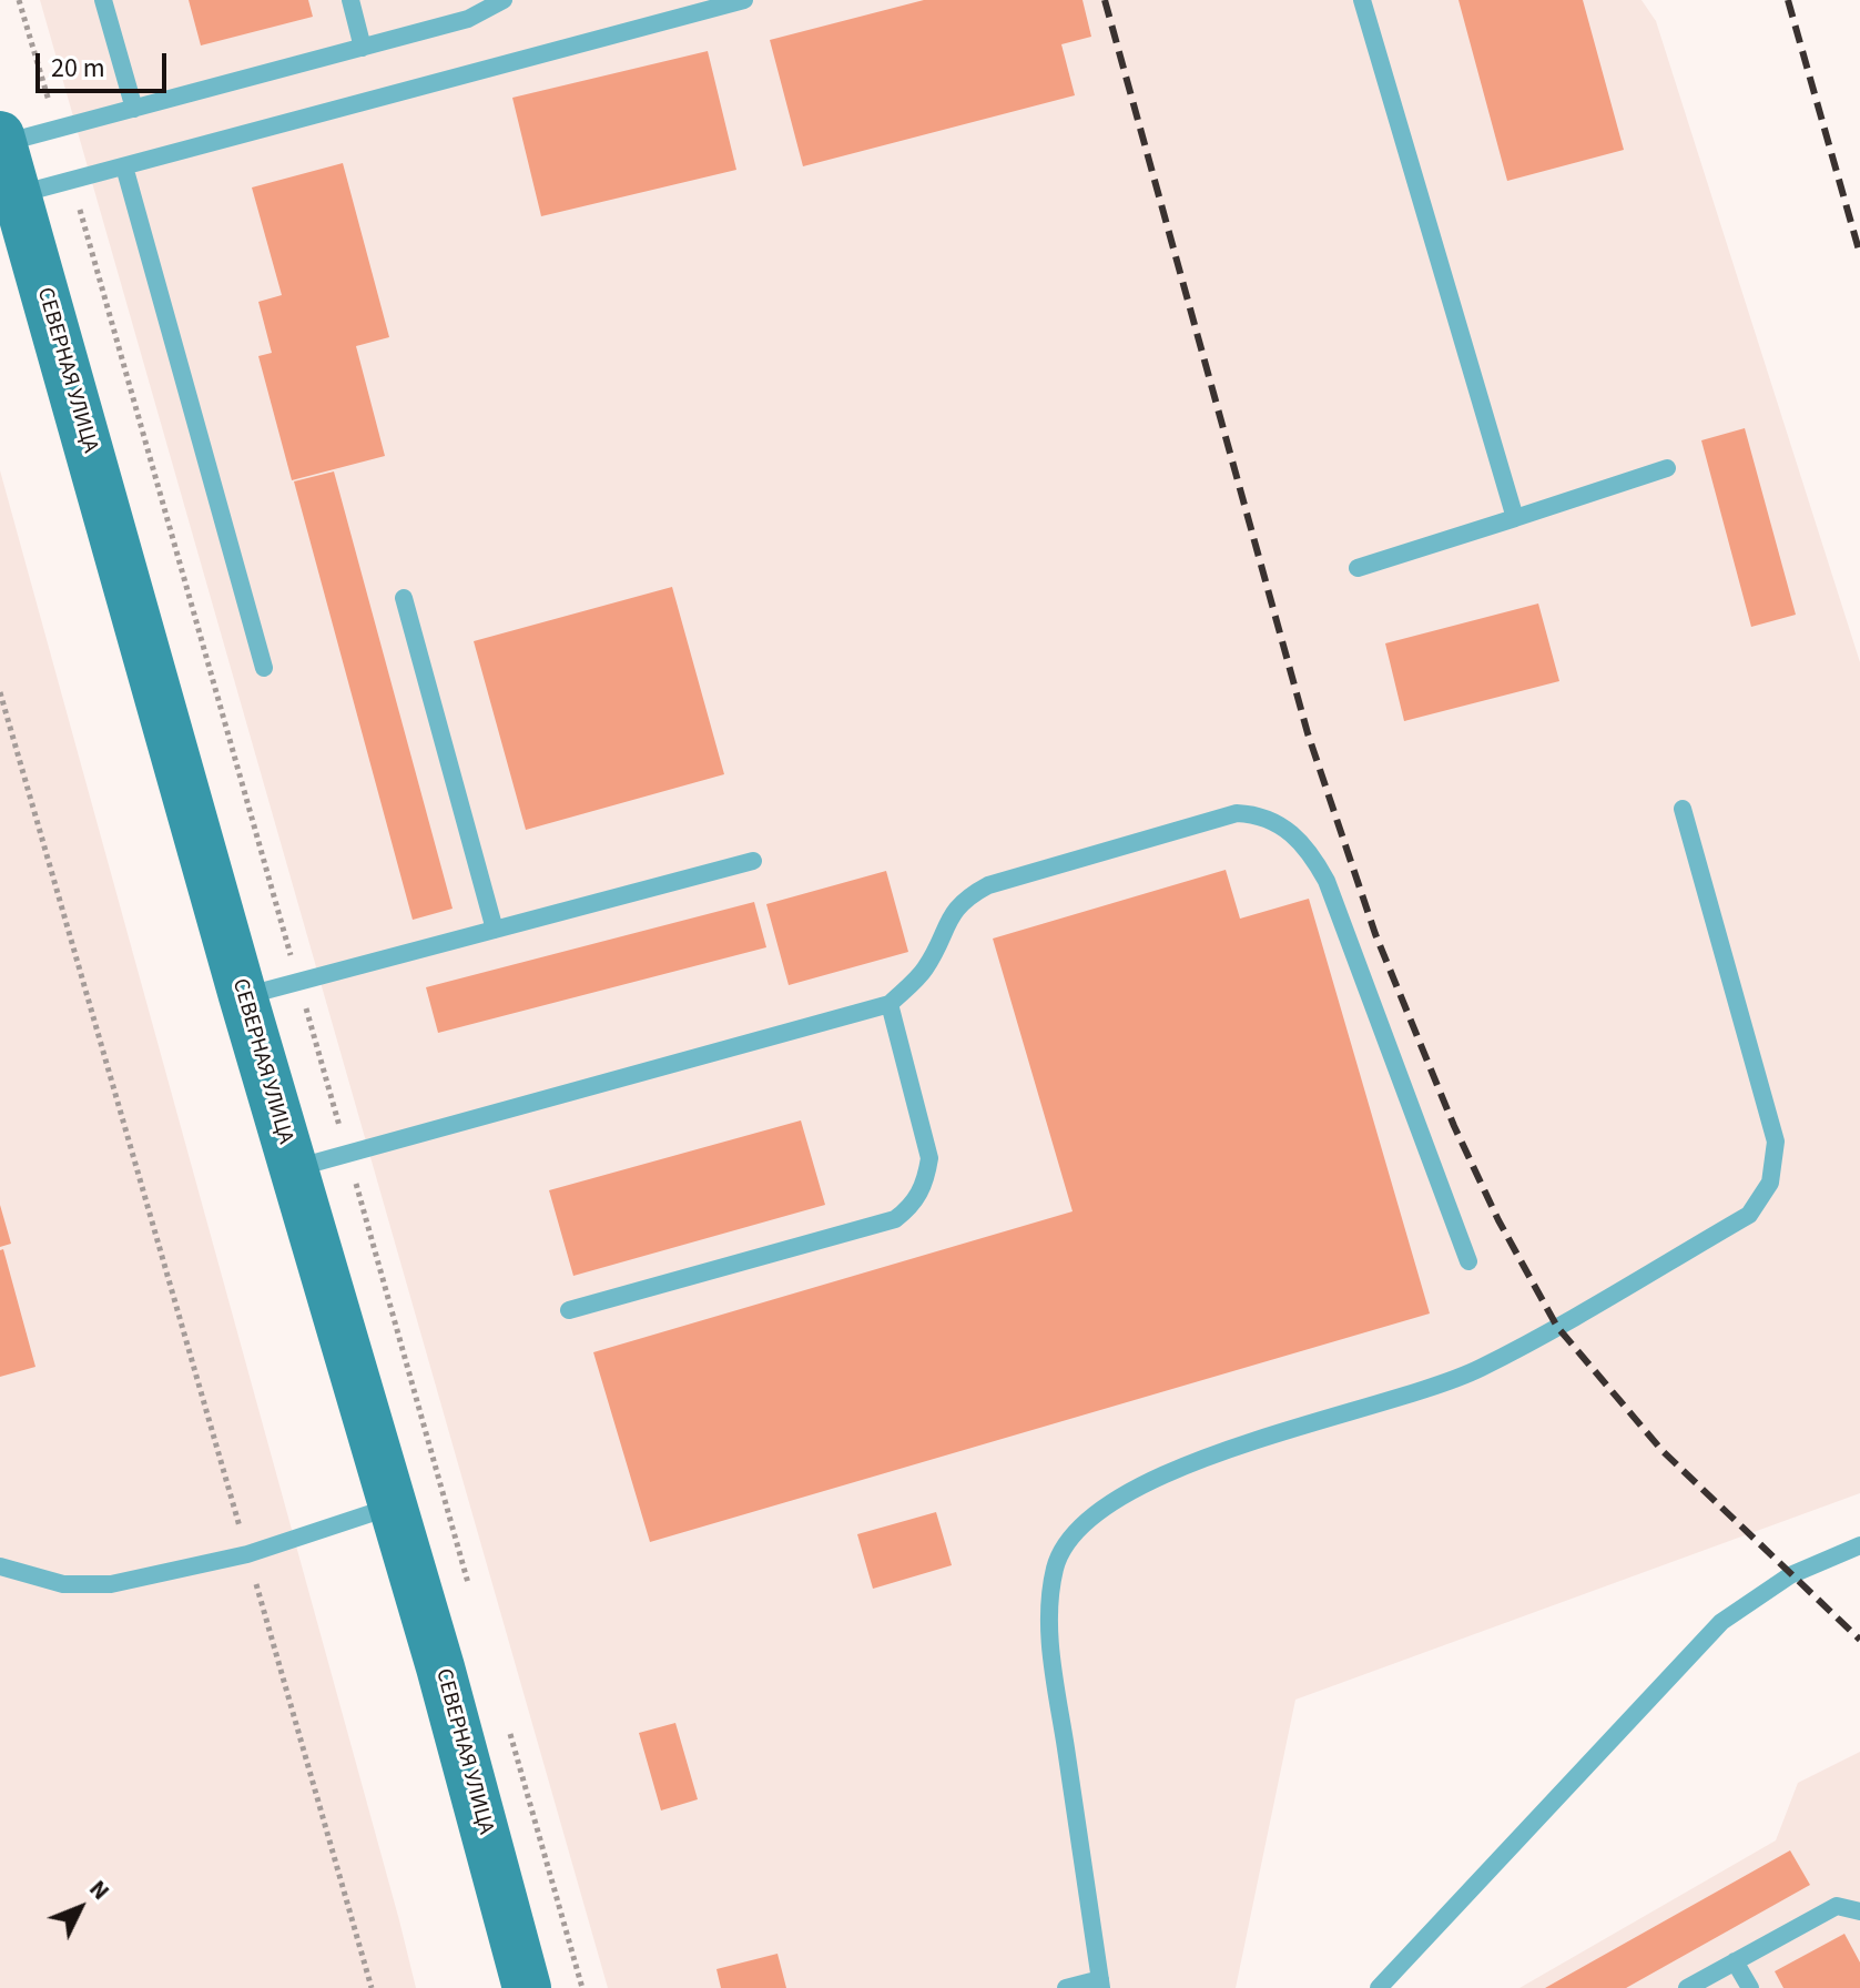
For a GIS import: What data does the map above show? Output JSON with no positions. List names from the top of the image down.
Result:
{
  "streets": {
    "main road": ["СЕВЕРНАЯ УЛИЦА"]
  },
  "scale_bar": "20 m",
  "north": "top right"
}
